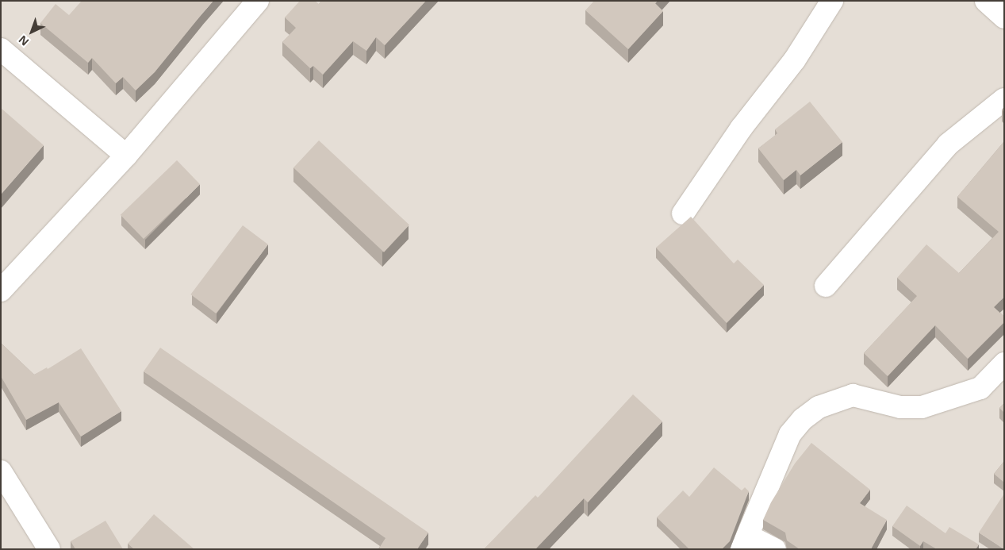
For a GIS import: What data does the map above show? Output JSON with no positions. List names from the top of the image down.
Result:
{
  "north": "bottom left"
}
